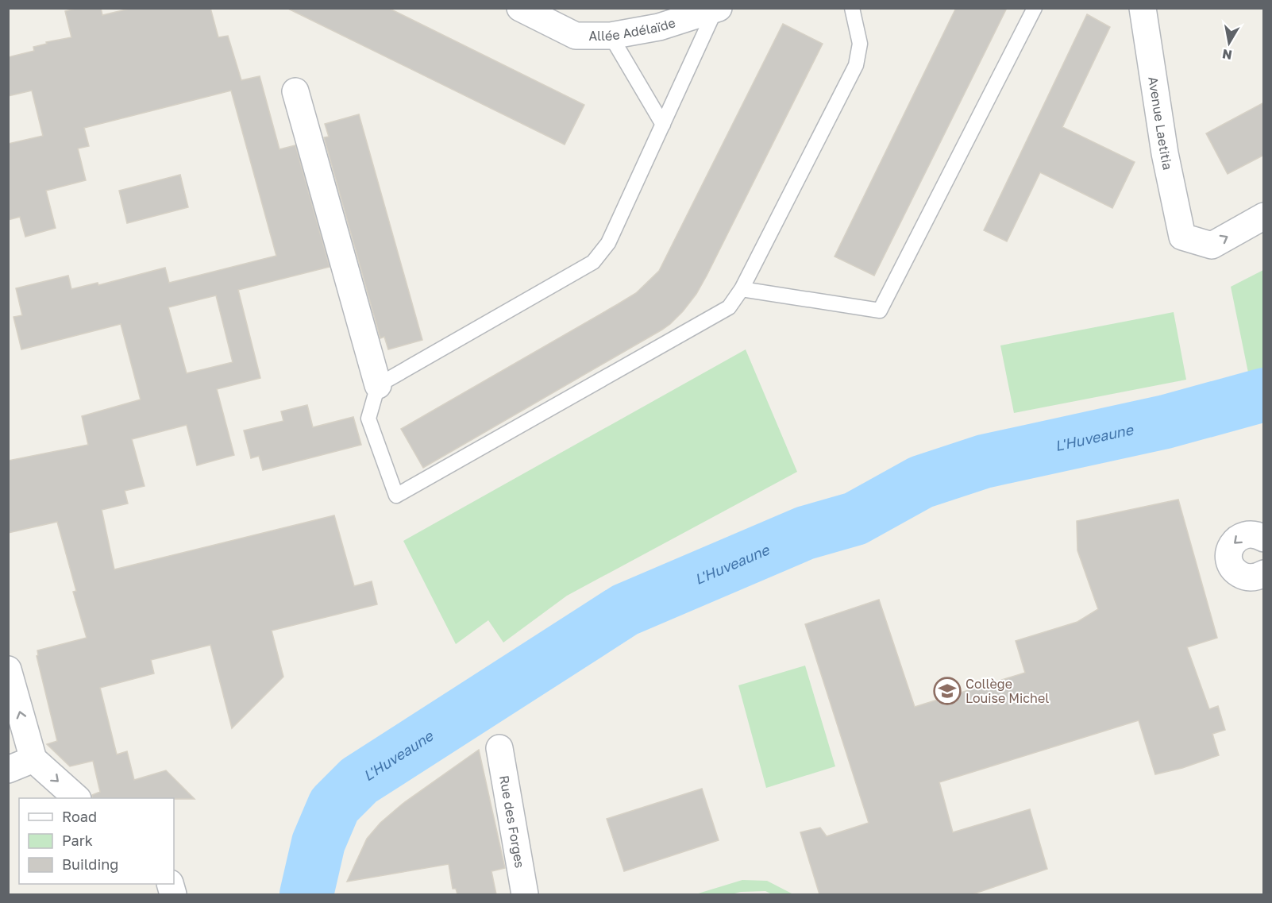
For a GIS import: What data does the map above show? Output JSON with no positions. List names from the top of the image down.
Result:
{
  "streets": {
    "street": ["Allée Adélaïde", "Avenue Laetitia", "Rue des Forges"]
  },
  "water": ["L'Huveaune"],
  "places": {
    "school or university": ["Collège Louise Michel"]
  },
  "legend": ["Road", "Park", "Building"],
  "north": "bottom"
}
